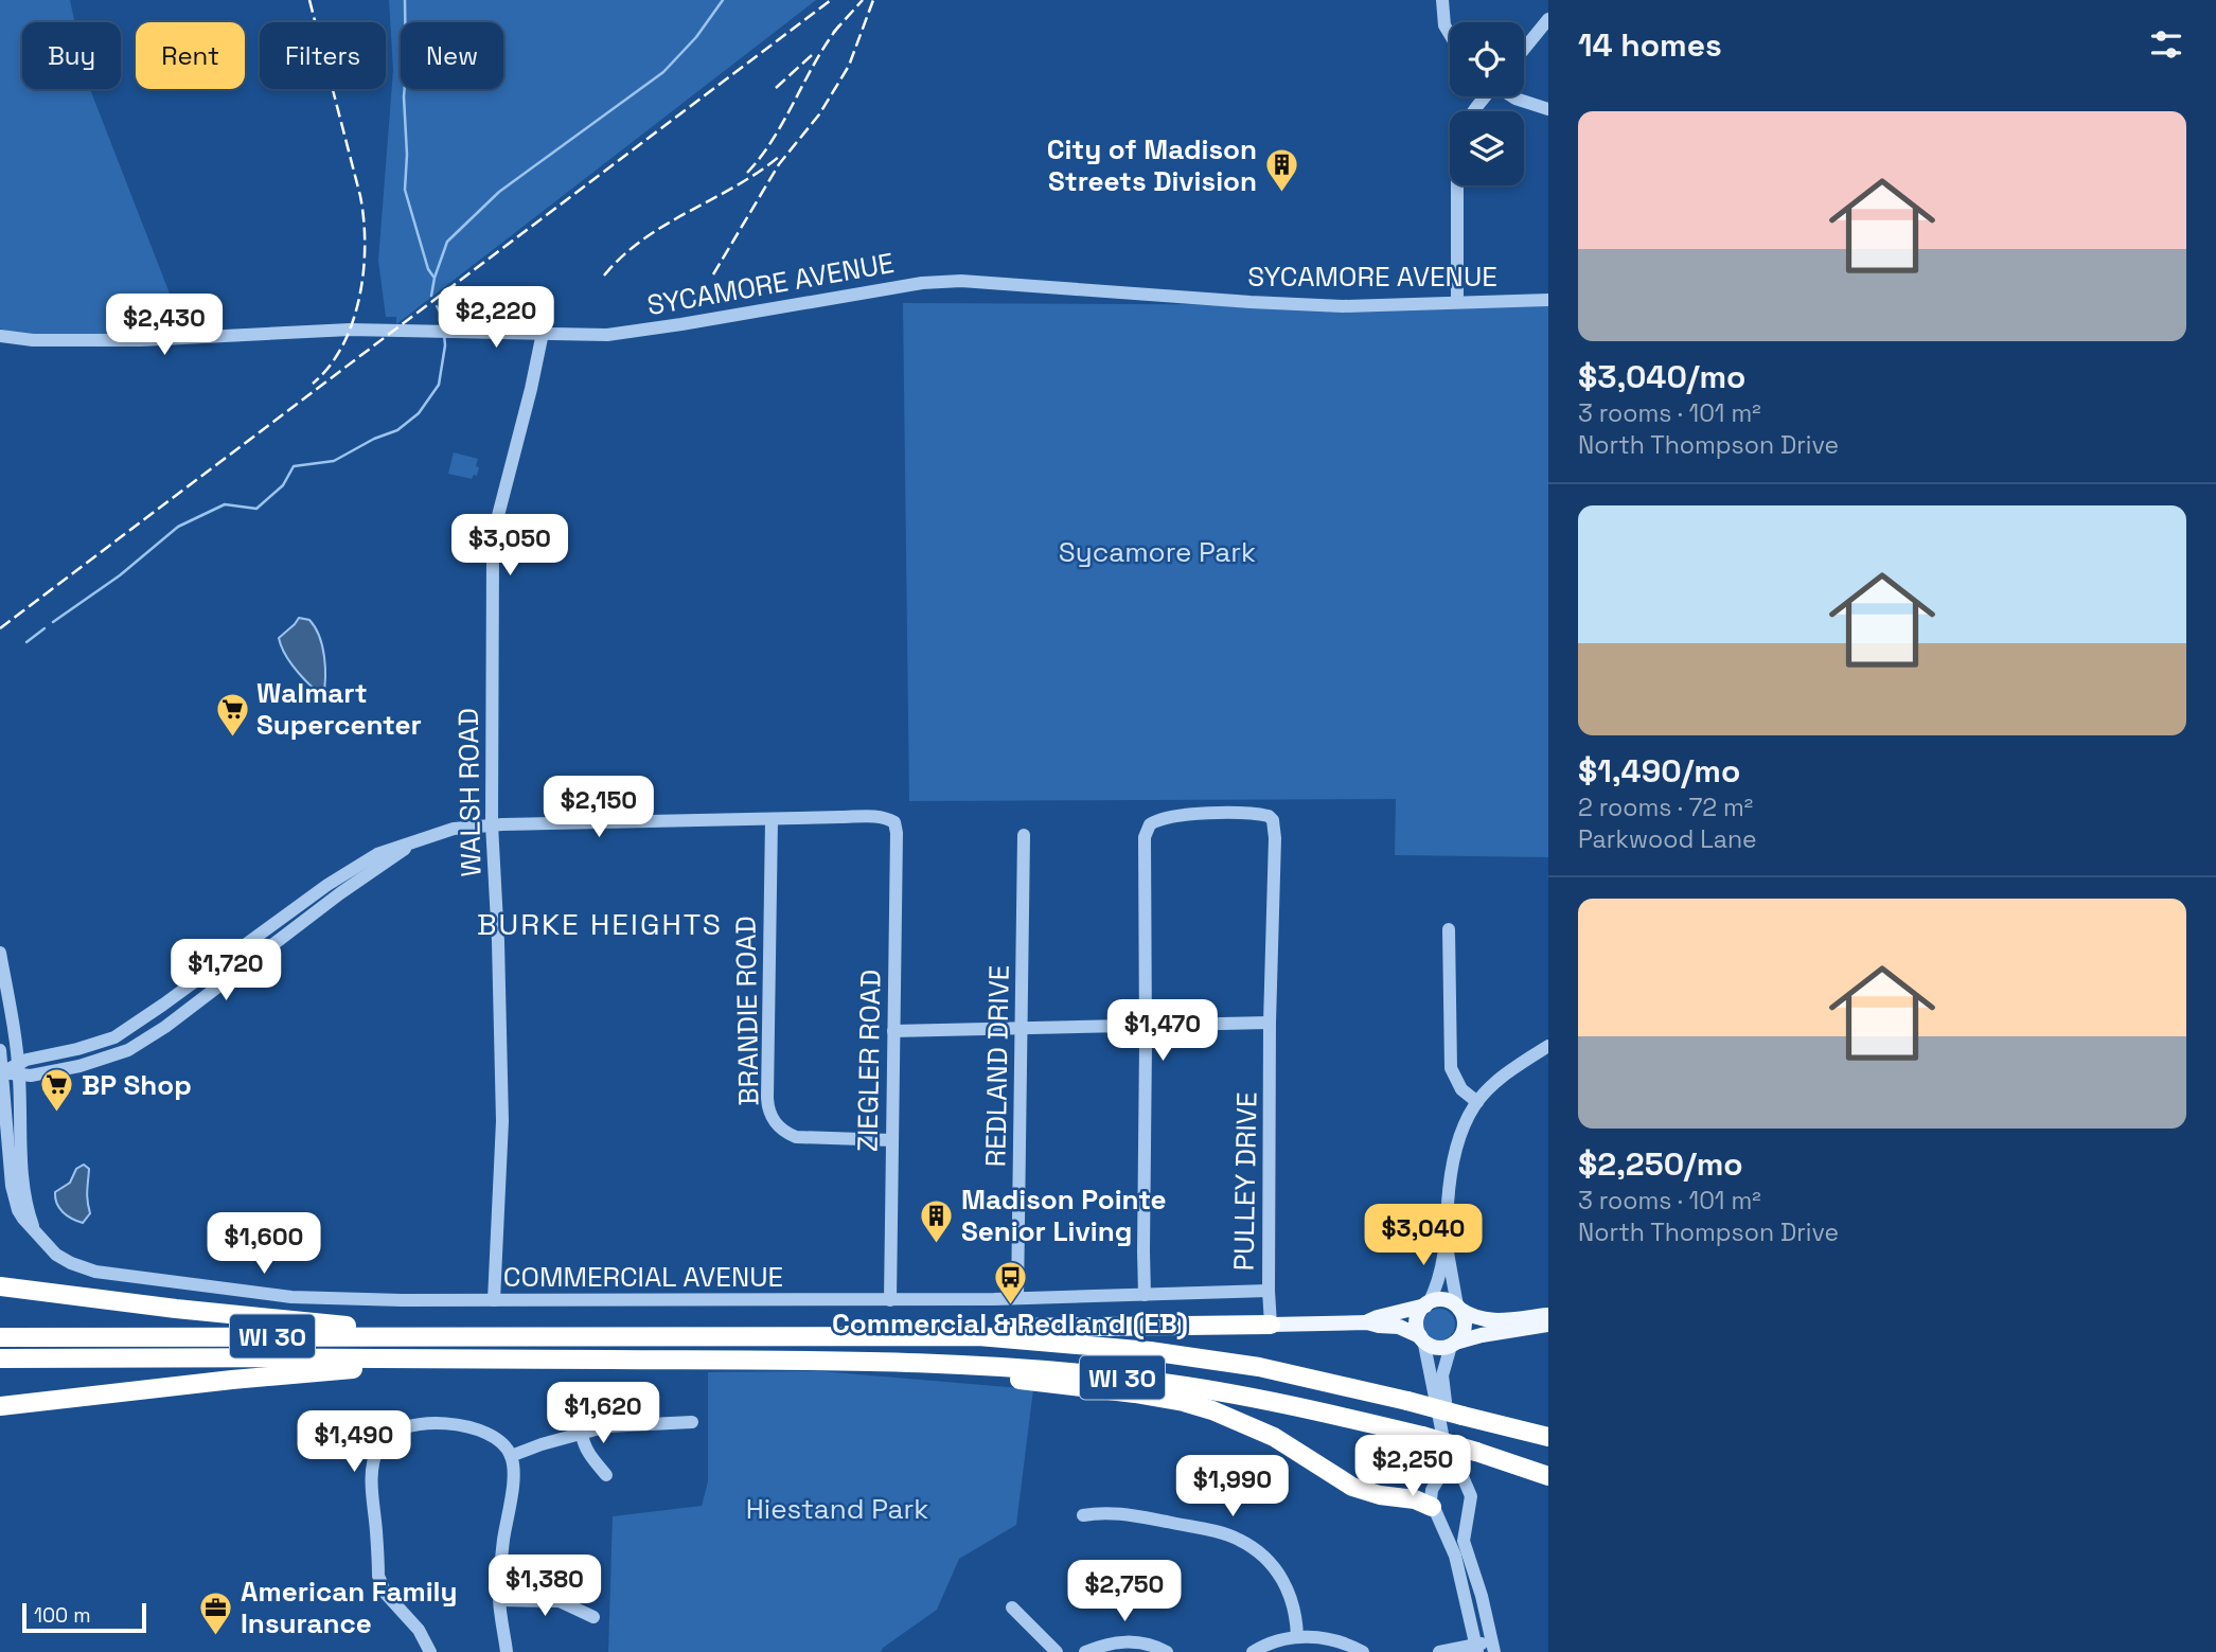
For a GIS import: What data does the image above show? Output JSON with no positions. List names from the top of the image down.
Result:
{
  "streets": {
    "highway": ["WI 30"],
    "street": [
      "SYCAMORE AVENUE",
      "WALSH ROAD",
      "BRANDIE ROAD",
      "ZIEGLER ROAD",
      "REDLAND DRIVE",
      "PULLEY DRIVE",
      "COMMERCIAL AVENUE"
    ]
  },
  "crossings": [
    ["SYCAMORE AVENUE", "WALSH ROAD"],
    ["WALSH ROAD", "COMMERCIAL AVENUE"],
    ["BRANDIE ROAD", "ZIEGLER ROAD"],
    ["ZIEGLER ROAD", "COMMERCIAL AVENUE"],
    ["REDLAND DRIVE", "COMMERCIAL AVENUE"],
    ["PULLEY DRIVE", "COMMERCIAL AVENUE"]
  ],
  "districts": ["BURKE HEIGHTS"],
  "parks": ["Sycamore Park", "Hiestand Park"],
  "places": {
    "building": ["City of Madison Streets Division", "Madison Pointe Senior Living"],
    "supermarket": ["Walmart Supercenter", "BP Shop"],
    "bus stop": ["Commercial & Redland (EB)"],
    "office": ["American Family Insurance"]
  },
  "scale_bar": "100 m",
  "page": {
    "heading": "14 homes",
    "chip": [
      "Buy",
      "Rent",
      "Filters",
      "New"
    ],
    "list": [
      {
        "name": "$3,040/mo",
        "note": "3 rooms · 101 m² · North Thompson Drive"
      },
      {
        "name": "$1,490/mo",
        "note": "2 rooms · 72 m² · Parkwood Lane"
      },
      {
        "name": "$2,250/mo",
        "note": "3 rooms · 101 m² · North Thompson Drive"
      }
    ],
    "price": [
      "$2,220",
      "$2,430",
      "$3,050",
      "$2,150",
      "$1,720",
      "$1,470",
      "$3,040",
      "$1,600",
      "$1,620",
      "$1,490",
      "$2,250",
      "$1,990",
      "$1,380",
      "$2,750"
    ],
    "scale": "100 m"
  }
}
